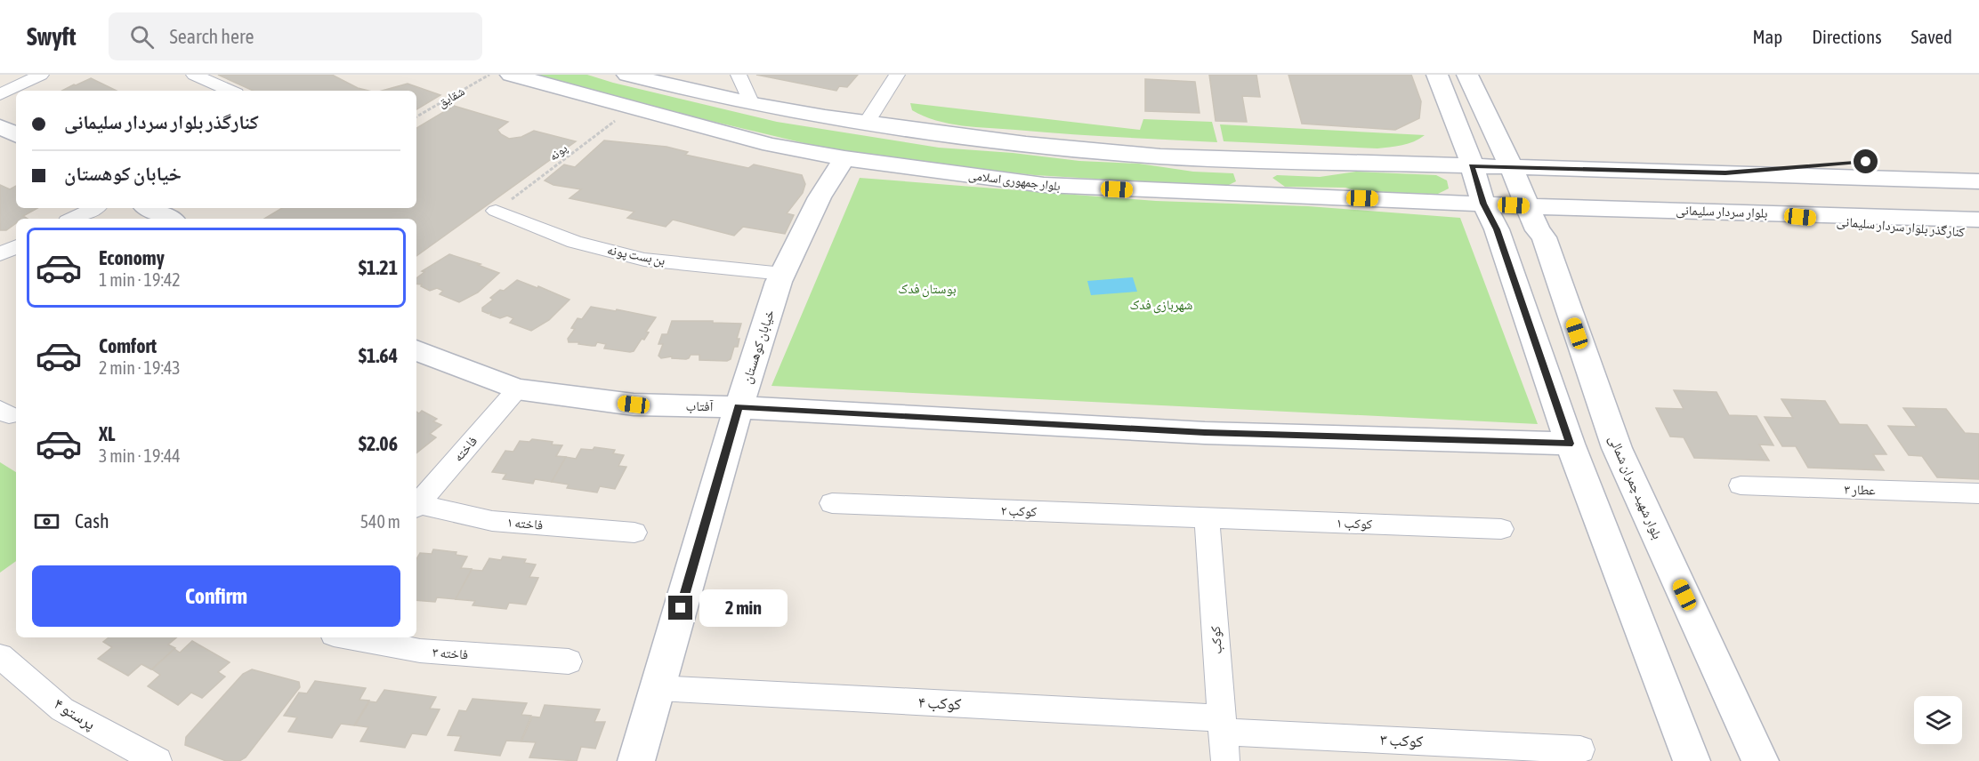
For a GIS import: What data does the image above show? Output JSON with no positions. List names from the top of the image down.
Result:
{
  "streets": {
    "main road": [
      "بلوار جمهوری اسلامی",
      "بلوار سردار سلیمانی",
      "کنارگذر بلوار سردار سلیمانی",
      "خیابان کوهستان",
      "آفتاب",
      "بلوار شهید چمران شمالی"
    ],
    "street": [
      "بن بست پونه",
      "فاخته",
      "عطار ۳",
      "کوکب ۲",
      "فاخته ۱",
      "کوکب ۱",
      "کوکب",
      "فاخته ۳",
      "کوکب ۴",
      "پرستو ۴",
      "کوکب ۳"
    ],
    "path": ["شقایق", "پونه"]
  },
  "crossings": [
    ["پونه", "بلوار جمهوری اسلامی"],
    ["پونه", "بن بست پونه"],
    ["بلوار جمهوری اسلامی", "بلوار سردار سلیمانی"],
    ["بلوار جمهوری اسلامی", "خیابان کوهستان"],
    ["بلوار جمهوری اسلامی", "بلوار شهید چمران شمالی"],
    ["بلوار سردار سلیمانی", "کنارگذر بلوار سردار سلیمانی"],
    ["بلوار سردار سلیمانی", "بلوار شهید چمران شمالی"],
    ["بن بست پونه", "خیابان کوهستان"],
    ["خیابان کوهستان", "آفتاب"],
    ["خیابان کوهستان", "کوکب ۴"],
    ["آفتاب", "فاخته"],
    ["کوکب ۲", "کوکب ۱"],
    ["کوکب ۲", "کوکب"],
    ["کوکب ۱", "کوکب"],
    ["کوکب", "کوکب ۴"],
    ["کوکب", "کوکب ۳"],
    ["کوکب ۴", "کوکب ۳"]
  ],
  "parks": ["بوستان فدک", "شهربازی فدک"],
  "page": {
    "header": "Swyft",
    "search": "Search here",
    "nav": ["Map", "Directions", "Saved"],
    "banner": ["کنارگذر بلوار سردار سلیمانی", "خیابان کوهستان"],
    "list": [
      {
        "name": "Economy",
        "note": "1 min · 19:42",
        "value": "$1.21"
      },
      {
        "name": "Comfort",
        "note": "2 min · 19:43",
        "value": "$1.64"
      },
      {
        "name": "XL",
        "note": "3 min · 19:44",
        "value": "$2.06"
      }
    ],
    "pay": ["Cash", "540 m"],
    "buttons": "Confirm",
    "bubble": "2 min"
  }
}
